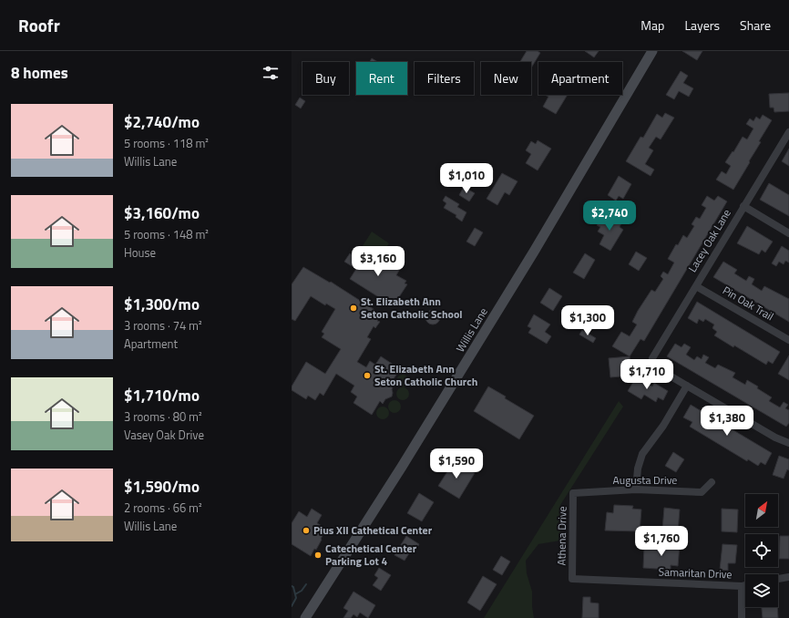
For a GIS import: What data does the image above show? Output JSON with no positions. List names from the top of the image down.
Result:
{
  "streets": {
    "street": [
      "Lacey Oak Lane",
      "Pin Oak Trail",
      "Willis Lane",
      "Augusta Drive",
      "Athena Drive",
      "Samaritan Drive"
    ]
  },
  "crossings": [
    ["Lacey Oak Lane", "Pin Oak Trail"],
    ["Augusta Drive", "Athena Drive"],
    ["Athena Drive", "Samaritan Drive"]
  ],
  "places": [
    "St. Elizabeth Ann Seton Catholic School",
    "St. Elizabeth Ann Seton Catholic Church",
    "Pius XII Cathetical Center",
    "Catechetical Center Parking Lot 4"
  ],
  "north": "top right",
  "page": {
    "header": "Roofr",
    "nav": ["Map", "Layers", "Share"],
    "heading": "8 homes",
    "chip": [
      "Buy",
      "Rent",
      "Filters",
      "New",
      "Apartment"
    ],
    "list": [
      {
        "name": "$2,740/mo",
        "note": "5 rooms · 118 m² · Willis Lane"
      },
      {
        "name": "$3,160/mo",
        "note": "5 rooms · 148 m² · House"
      },
      {
        "name": "$1,300/mo",
        "note": "3 rooms · 74 m² · Apartment"
      },
      {
        "name": "$1,710/mo",
        "note": "3 rooms · 80 m² · Vasey Oak Drive"
      },
      {
        "name": "$1,590/mo",
        "note": "2 rooms · 66 m² · Willis Lane"
      }
    ],
    "price": [
      "$1,010",
      "$2,740",
      "$3,160",
      "$1,300",
      "$1,710",
      "$1,380",
      "$1,590",
      "$1,760"
    ]
  }
}
